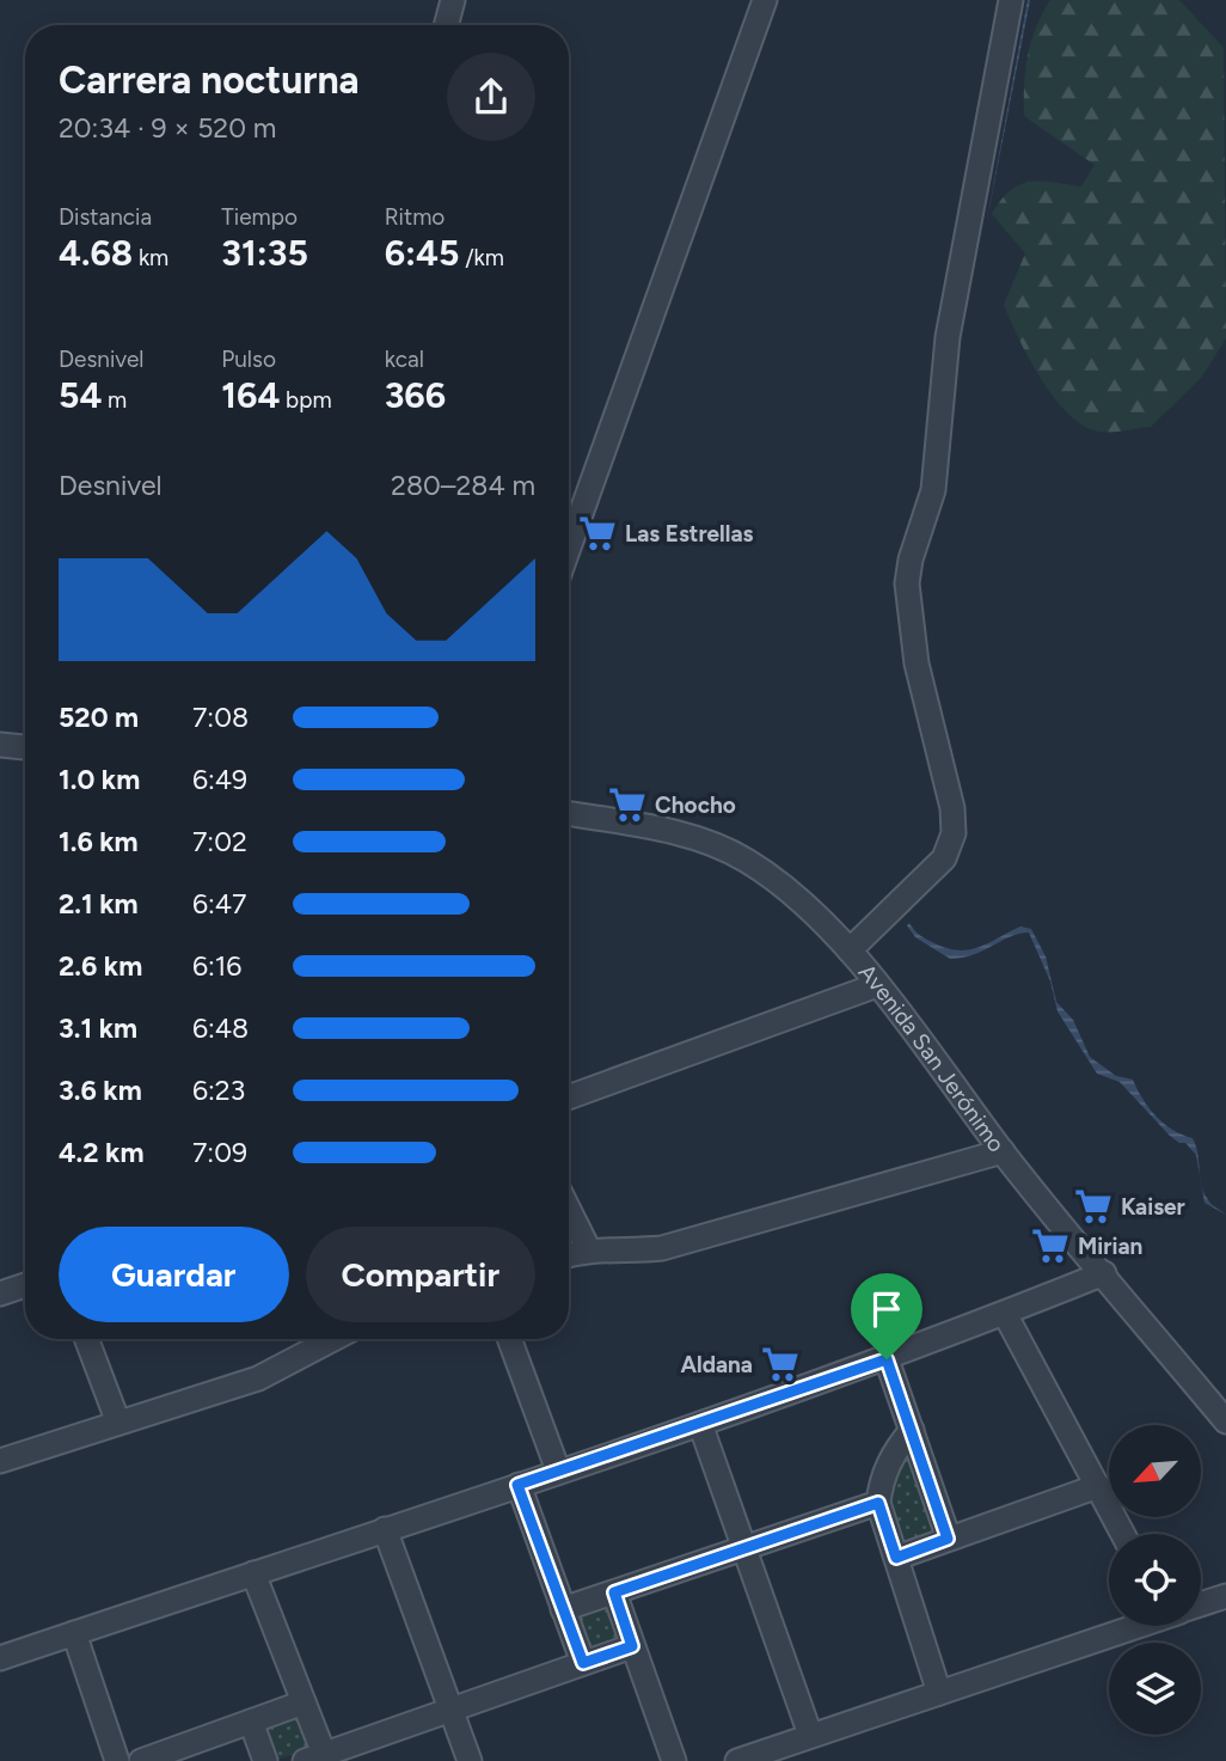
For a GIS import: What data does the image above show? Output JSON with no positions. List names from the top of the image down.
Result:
{
  "streets": {
    "street": ["Avenida San Jerónimo"]
  },
  "places": {
    "supermarket": [
      "Las Estrellas",
      "Chocho",
      "Kaiser",
      "Mirian",
      "Aldana"
    ]
  },
  "north": "bottom left",
  "page": {
    "heading": ["Carrera nocturna", "20:34 · 9 × 520 m"],
    "stats": [
      ["Distancia", "4.68 km"],
      ["Tiempo", "31:35"],
      ["Ritmo", "6:45 /km"],
      ["Desnivel", "54 m"],
      ["Pulso", "164 bpm"],
      ["kcal", "366"]
    ],
    "chart": ["Desnivel", "280–284 m"],
    "list": [
      {
        "name": "520 m",
        "note": "7:08"
      },
      {
        "name": "1.0 km",
        "note": "6:49"
      },
      {
        "name": "1.6 km",
        "note": "7:02"
      },
      {
        "name": "2.1 km",
        "note": "6:47"
      },
      {
        "name": "2.6 km",
        "note": "6:16"
      },
      {
        "name": "3.1 km",
        "note": "6:48"
      },
      {
        "name": "3.6 km",
        "note": "6:23"
      },
      {
        "name": "4.2 km",
        "note": "7:09"
      }
    ],
    "buttons": ["Guardar", "Compartir"]
  }
}
